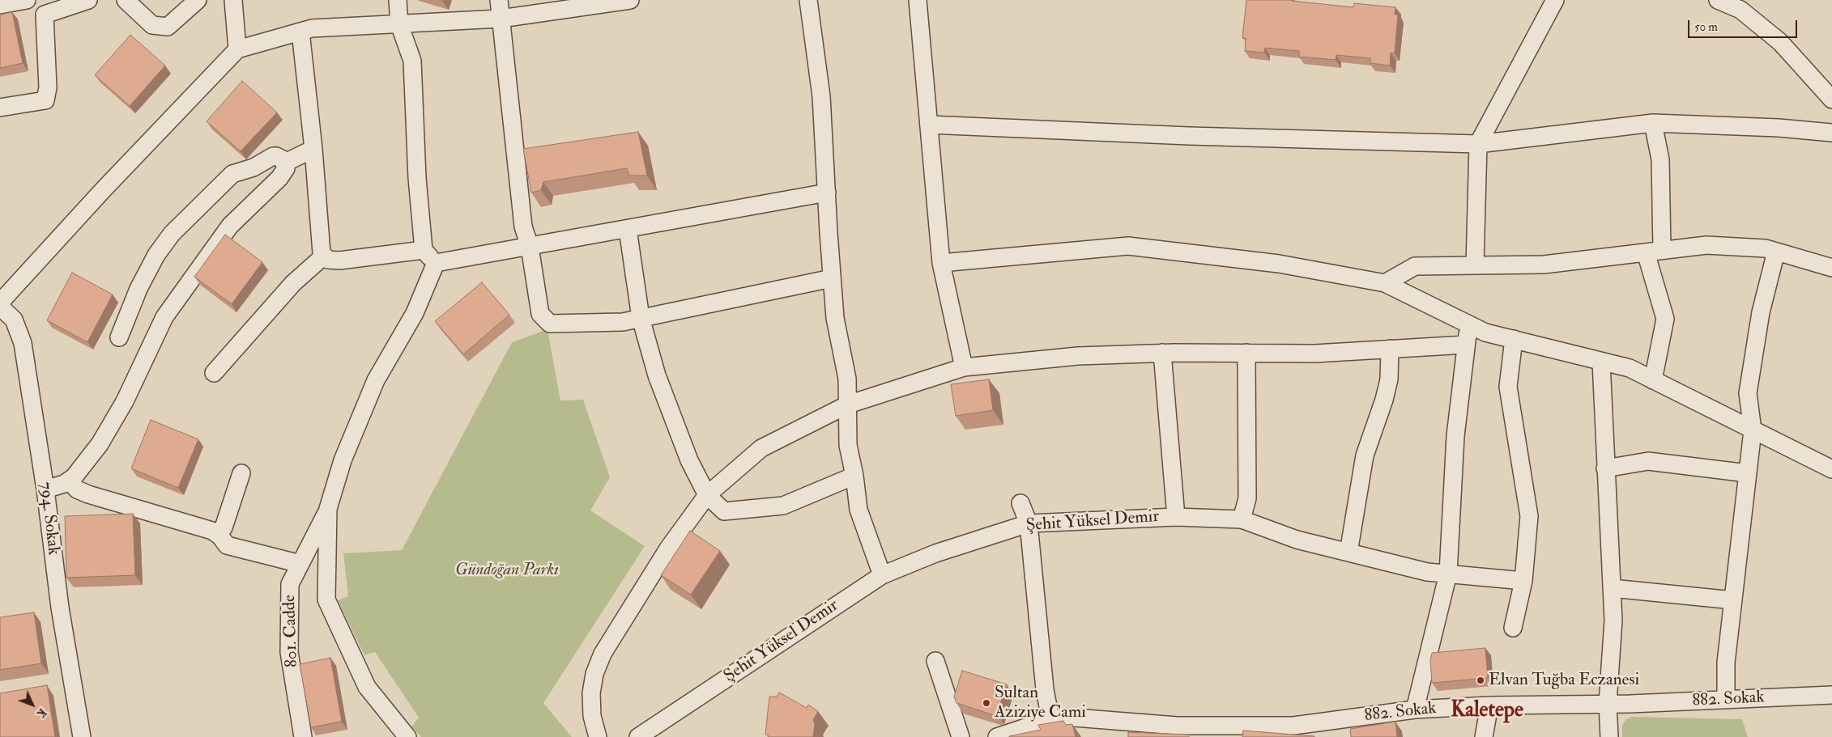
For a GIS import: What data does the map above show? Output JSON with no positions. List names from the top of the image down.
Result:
{
  "streets": {
    "street": [
      "794. Sokak",
      "Şehit Yüksel Demir",
      "801. Cadde",
      "882. Sokak"
    ]
  },
  "districts": ["Kaletepe"],
  "parks": ["Gündoğan Parkı"],
  "places": ["Elvan Tuğba Eczanesi", "Sultan Aziziye Cami"],
  "scale_bar": "50 m",
  "north": "bottom right"
}
